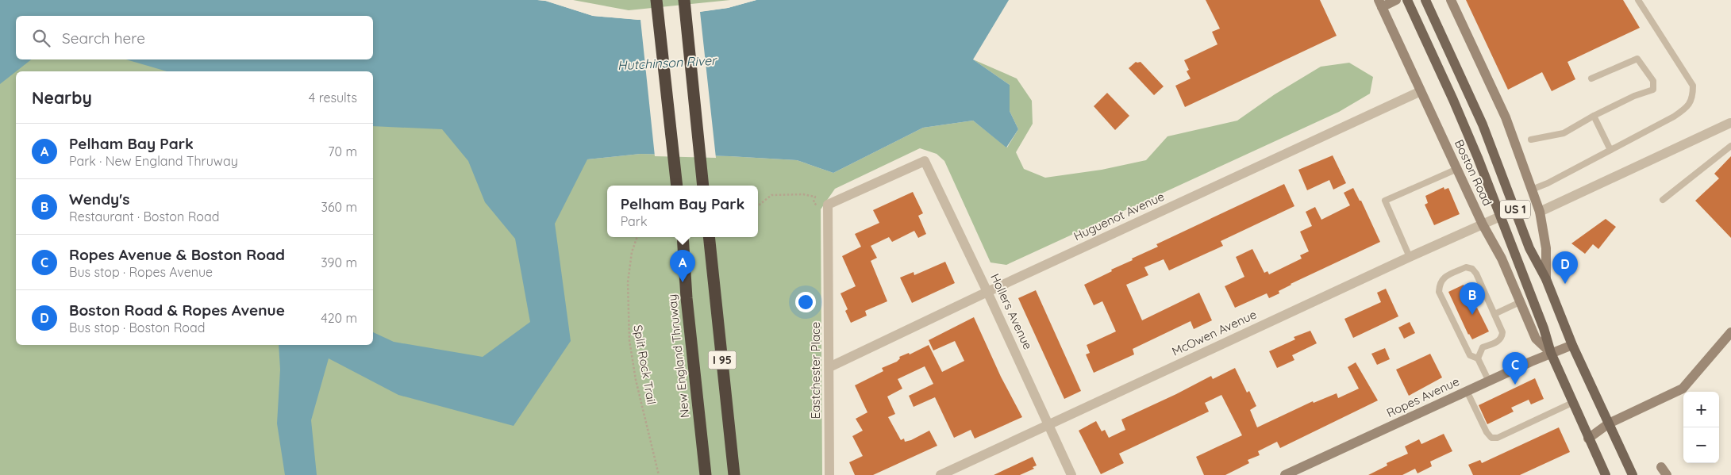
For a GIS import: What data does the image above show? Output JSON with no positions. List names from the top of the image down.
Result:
{
  "streets": {
    "highway": ["New England Thruway", "I 95"],
    "main road": ["Boston Road", "US 1"],
    "street": [
      "Huguenot Avenue",
      "Hollers Avenue",
      "McOwen Avenue",
      "Eastchester Place",
      "Ropes Avenue"
    ],
    "path": ["Split Rock Trail"]
  },
  "crossings": [
    ["Boston Road", "US 1"],
    ["Boston Road", "Huguenot Avenue"],
    ["Boston Road", "McOwen Avenue"],
    ["Boston Road", "Ropes Avenue"],
    ["Huguenot Avenue", "Hollers Avenue"],
    ["Huguenot Avenue", "Eastchester Place"],
    ["Hollers Avenue", "McOwen Avenue"],
    ["Hollers Avenue", "Eastchester Place"]
  ],
  "water": ["Hutchinson River"],
  "page": {
    "search": "Search here",
    "heading": ["Nearby", "4 results"],
    "list": [
      {
        "mark": "A",
        "name": "Pelham Bay Park",
        "note": "Park · New England Thruway",
        "value": "70 m"
      },
      {
        "mark": "B",
        "name": "Wendy's",
        "note": "Restaurant · Boston Road",
        "value": "360 m"
      },
      {
        "mark": "C",
        "name": "Ropes Avenue & Boston Road",
        "note": "Bus stop · Ropes Avenue",
        "value": "390 m"
      },
      {
        "mark": "D",
        "name": "Boston Road & Ropes Avenue",
        "note": "Bus stop · Boston Road",
        "value": "420 m"
      }
    ],
    "popup": ["Pelham Bay Park", "Park"],
    "pins": [
      "A",
      "D",
      "B",
      "C"
    ],
    "map_buttons": ["+", "−"]
  }
}
